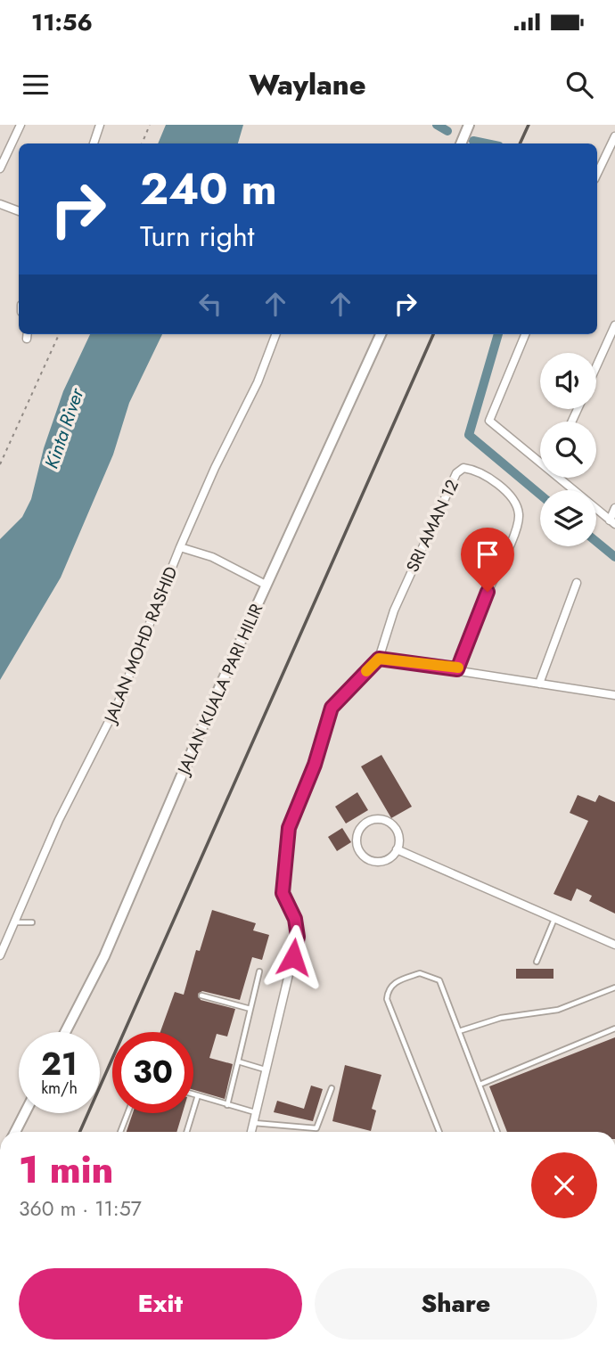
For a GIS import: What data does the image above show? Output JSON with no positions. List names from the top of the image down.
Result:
{
  "streets": {
    "street": ["SRI AMAN 12", "JALAN MOHD RASHID", "JALAN KUALA PARI HILIR"]
  },
  "water": ["Kinta River"],
  "page": {
    "status": "11:56",
    "header": "Waylane",
    "turn": ["240 m", "Turn right"],
    "speed": "21 km/h",
    "limit": "30",
    "heading": ["1 min", "360 m · 11:57"],
    "buttons": ["Exit", "Share"]
  }
}
